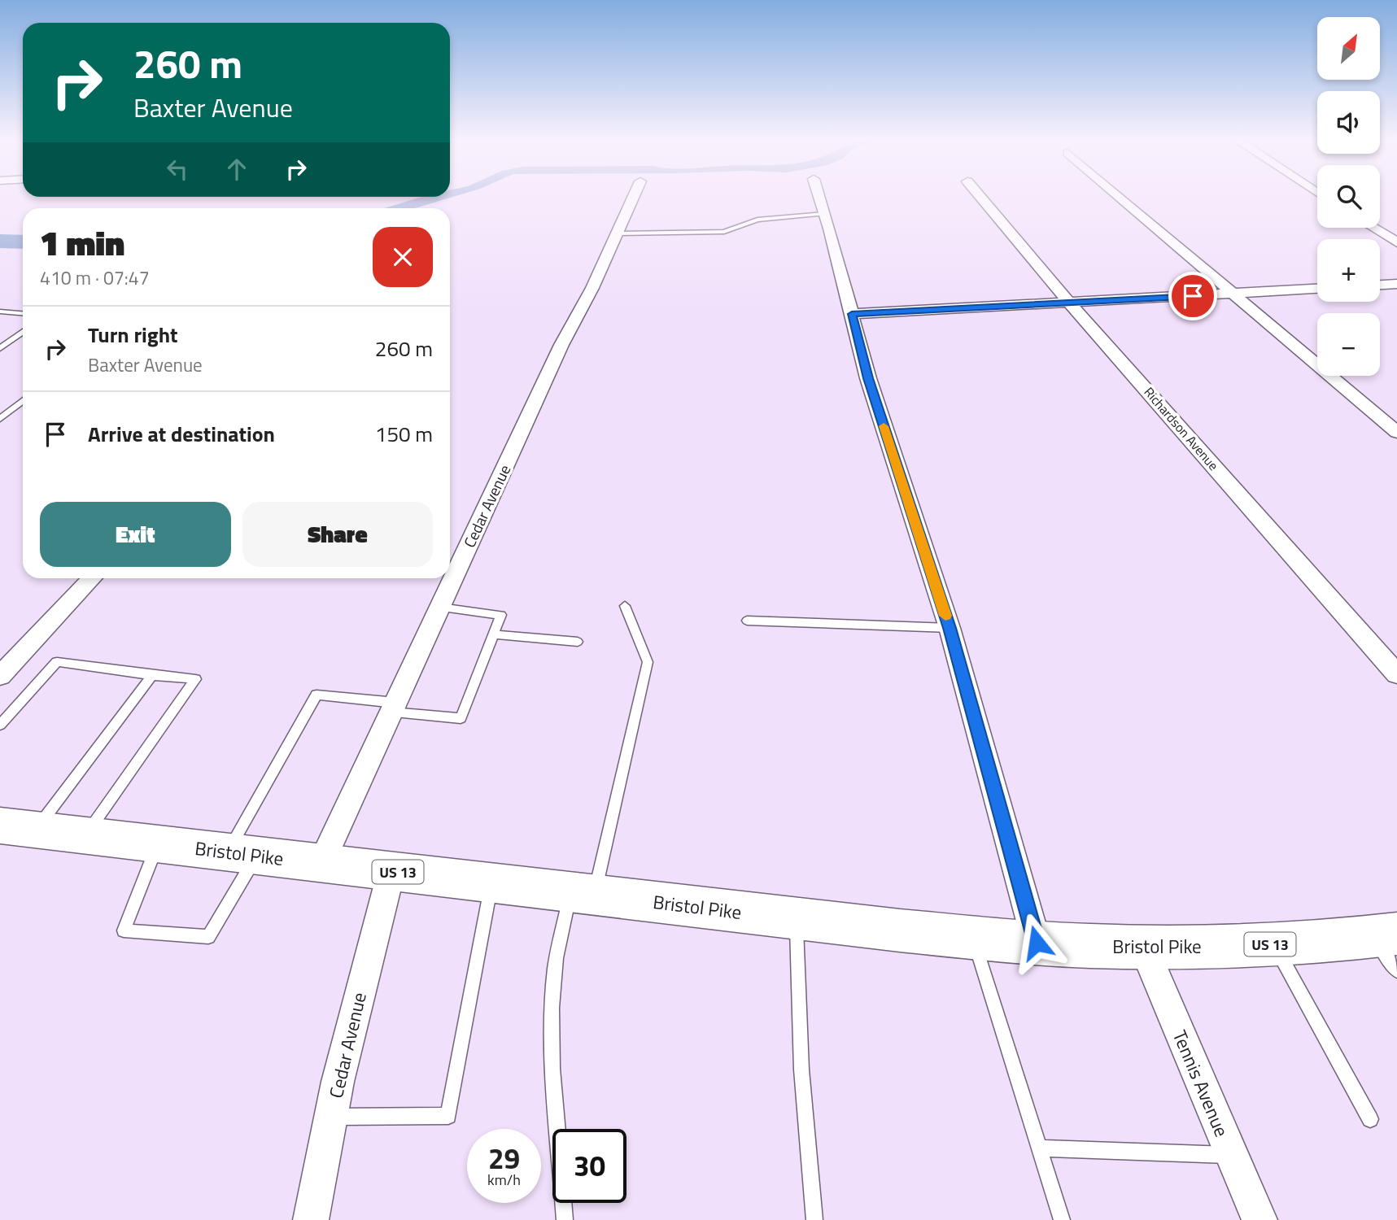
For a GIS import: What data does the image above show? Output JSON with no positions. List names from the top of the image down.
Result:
{
  "streets": {
    "main road": ["Bristol Pike", "US 13"],
    "street": ["Richardson Avenue", "Cedar Avenue", "Tennis Avenue"]
  },
  "crossings": [
    ["Cedar Avenue", "Bristol Pike"],
    ["Bristol Pike", "Tennis Avenue"]
  ],
  "north": "top right",
  "page": {
    "map_buttons": ["+", "−"],
    "turn": ["260 m", "Baxter Avenue"],
    "heading": ["1 min", "410 m · 07:47"],
    "list": [
      {
        "name": "Turn right",
        "note": "Baxter Avenue",
        "value": "260 m"
      },
      {
        "name": "Arrive at destination",
        "value": "150 m"
      }
    ],
    "buttons": ["Exit", "Share"],
    "speed": "29 km/h",
    "limit": "30"
  }
}
